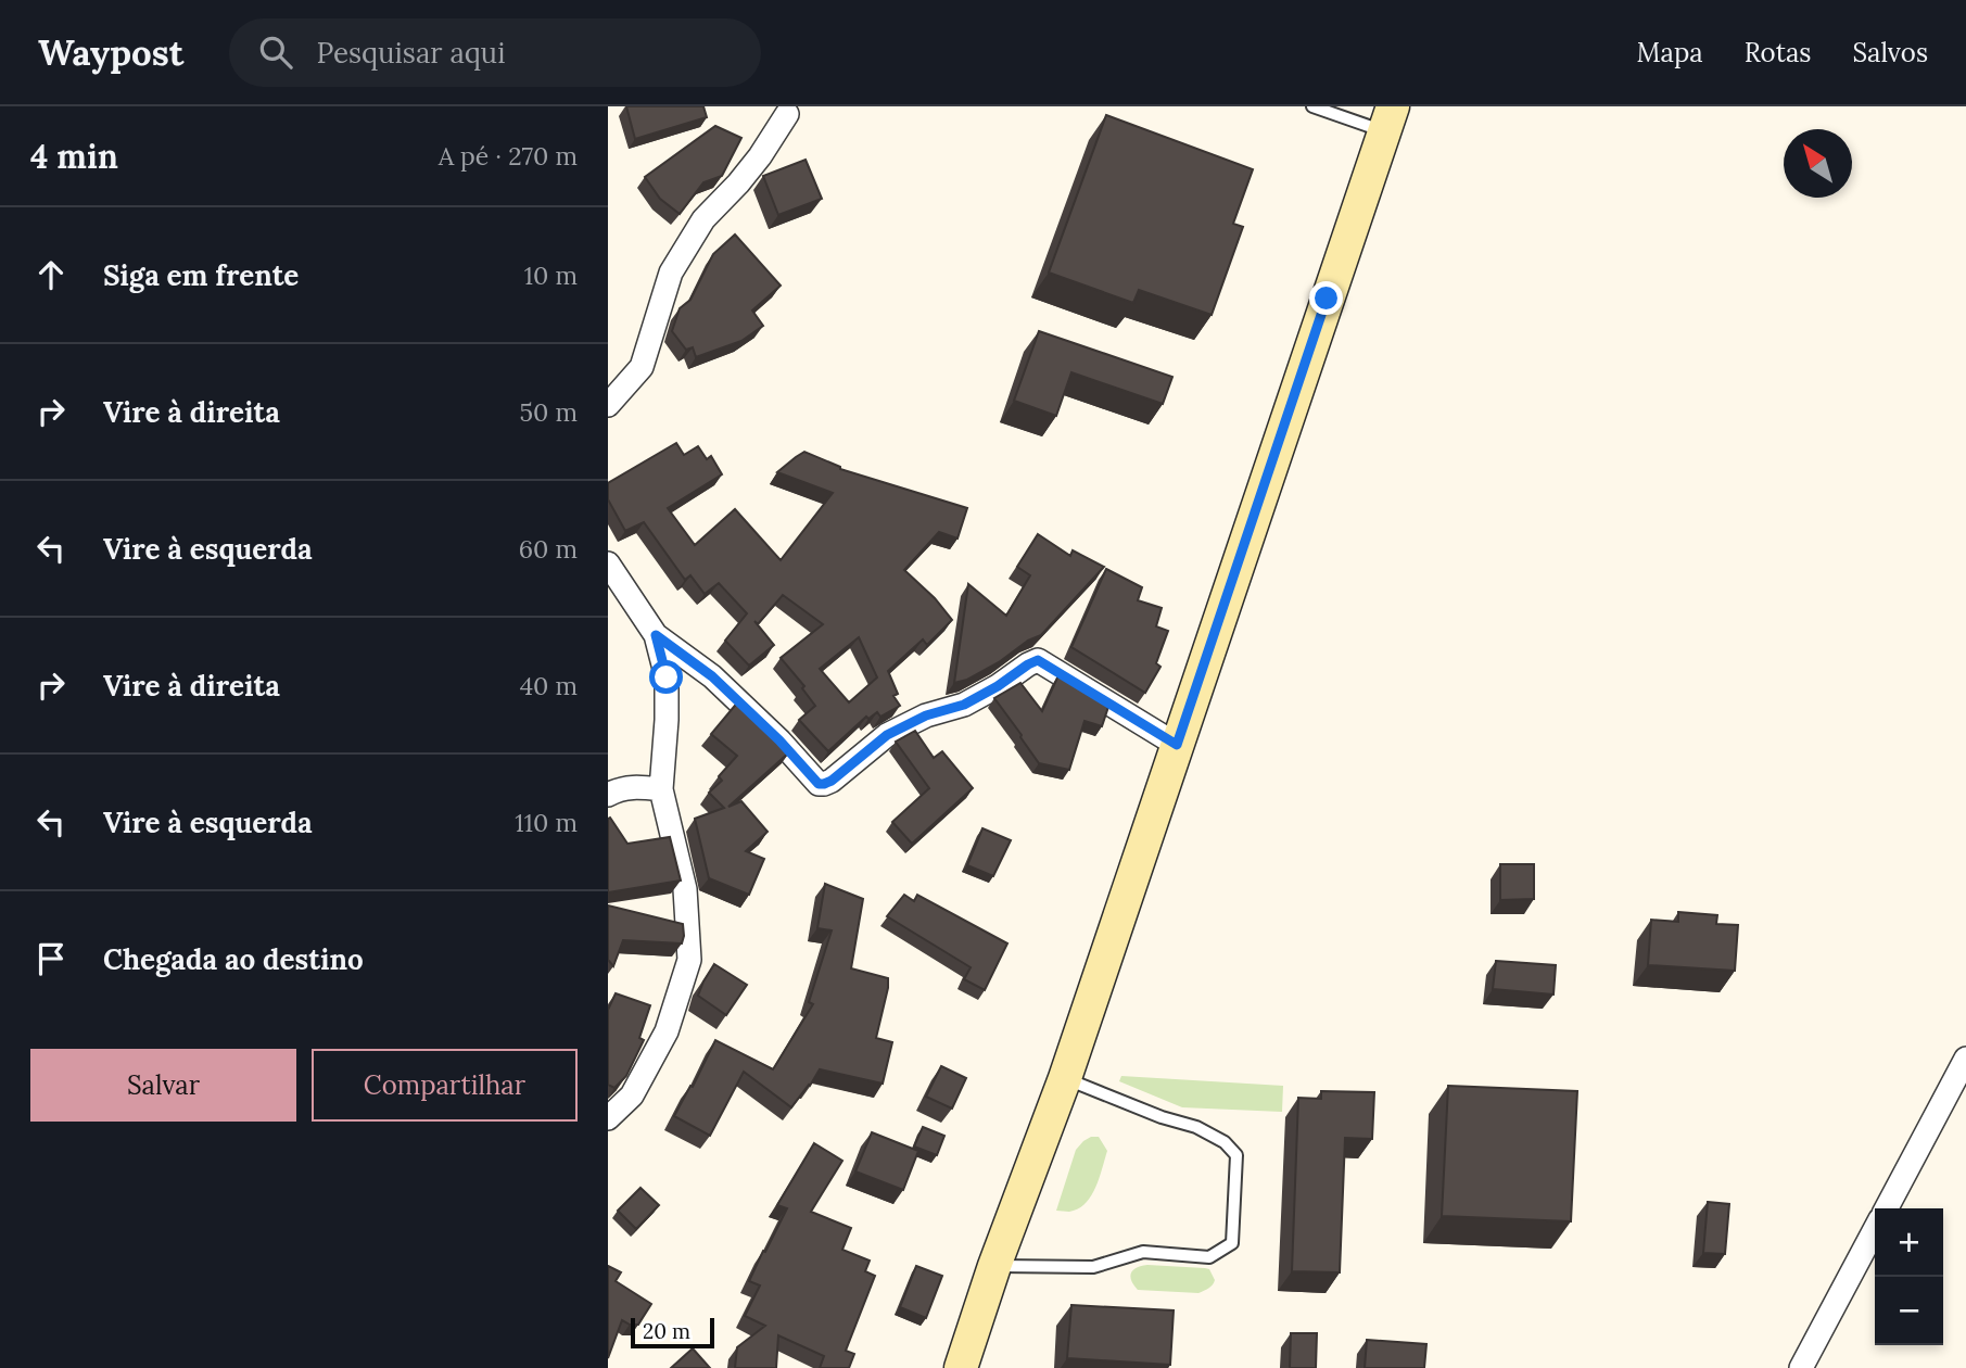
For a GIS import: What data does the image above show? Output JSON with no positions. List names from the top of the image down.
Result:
{
  "scale_bar": "20 m",
  "north": "top left",
  "page": {
    "header": "Waypost",
    "search": "Pesquisar aqui",
    "nav": ["Mapa", "Rotas", "Salvos"],
    "heading": ["4 min", "A pé · 270 m"],
    "list": [
      ["Siga em frente", "10 m"],
      ["Vire à direita", "50 m"],
      ["Vire à esquerda", "60 m"],
      ["Vire à direita", "40 m"],
      ["Vire à esquerda", "110 m"],
      "Chegada ao destino"
    ],
    "buttons": ["Salvar", "Compartilhar"],
    "map_buttons": ["+", "−"],
    "scale": "20 m"
  }
}
